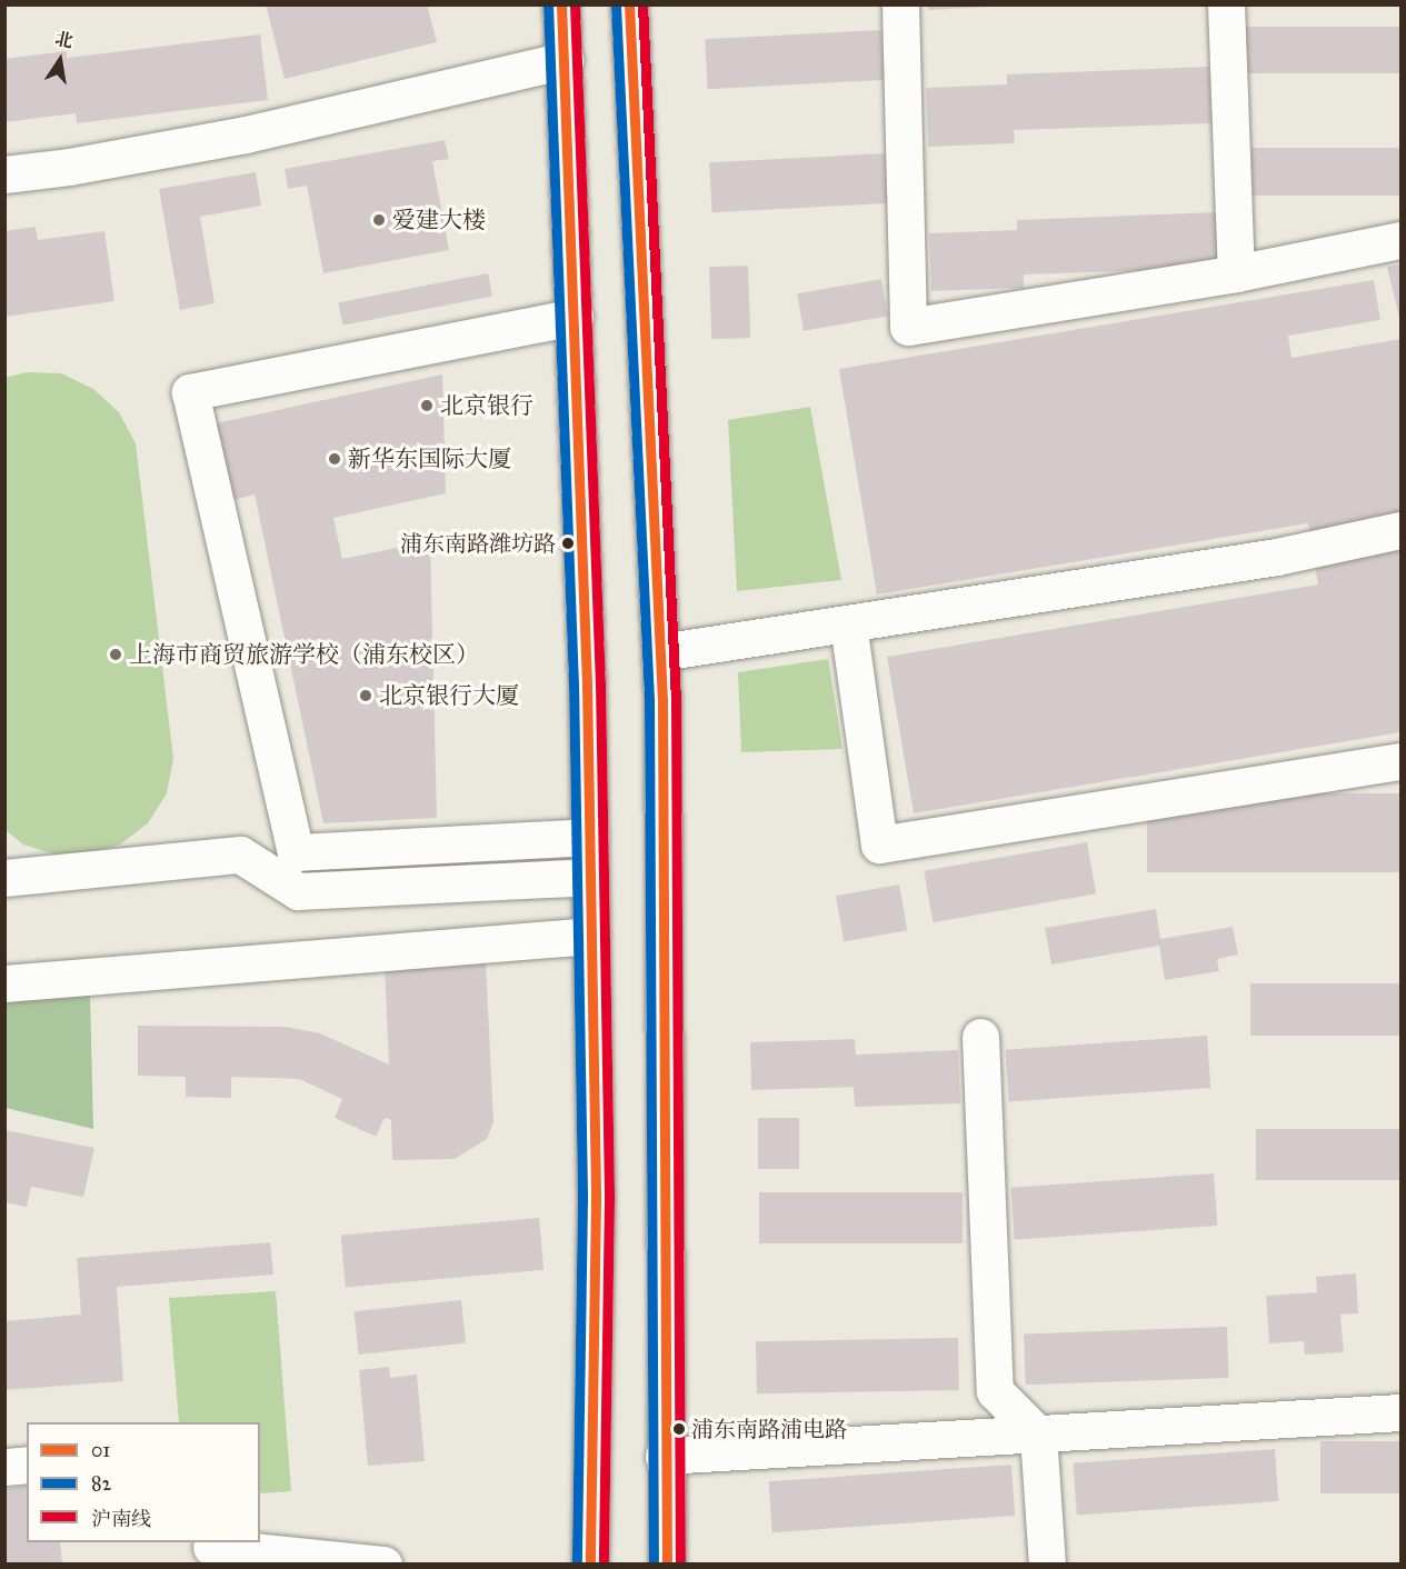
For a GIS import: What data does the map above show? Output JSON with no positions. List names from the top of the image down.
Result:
{
  "places": [
    "爱建大楼",
    "北京银行",
    "新华东国际大厦",
    "浦东南路潍坊路",
    "上海市商贸旅游学校（浦东校区）",
    "北京银行大厦",
    "浦东南路浦电路"
  ],
  "lines": ["transit line 01", "transit line 82", "transit line 沪南线"],
  "legend": ["01", "82", "沪南线"],
  "north": "top"
}
